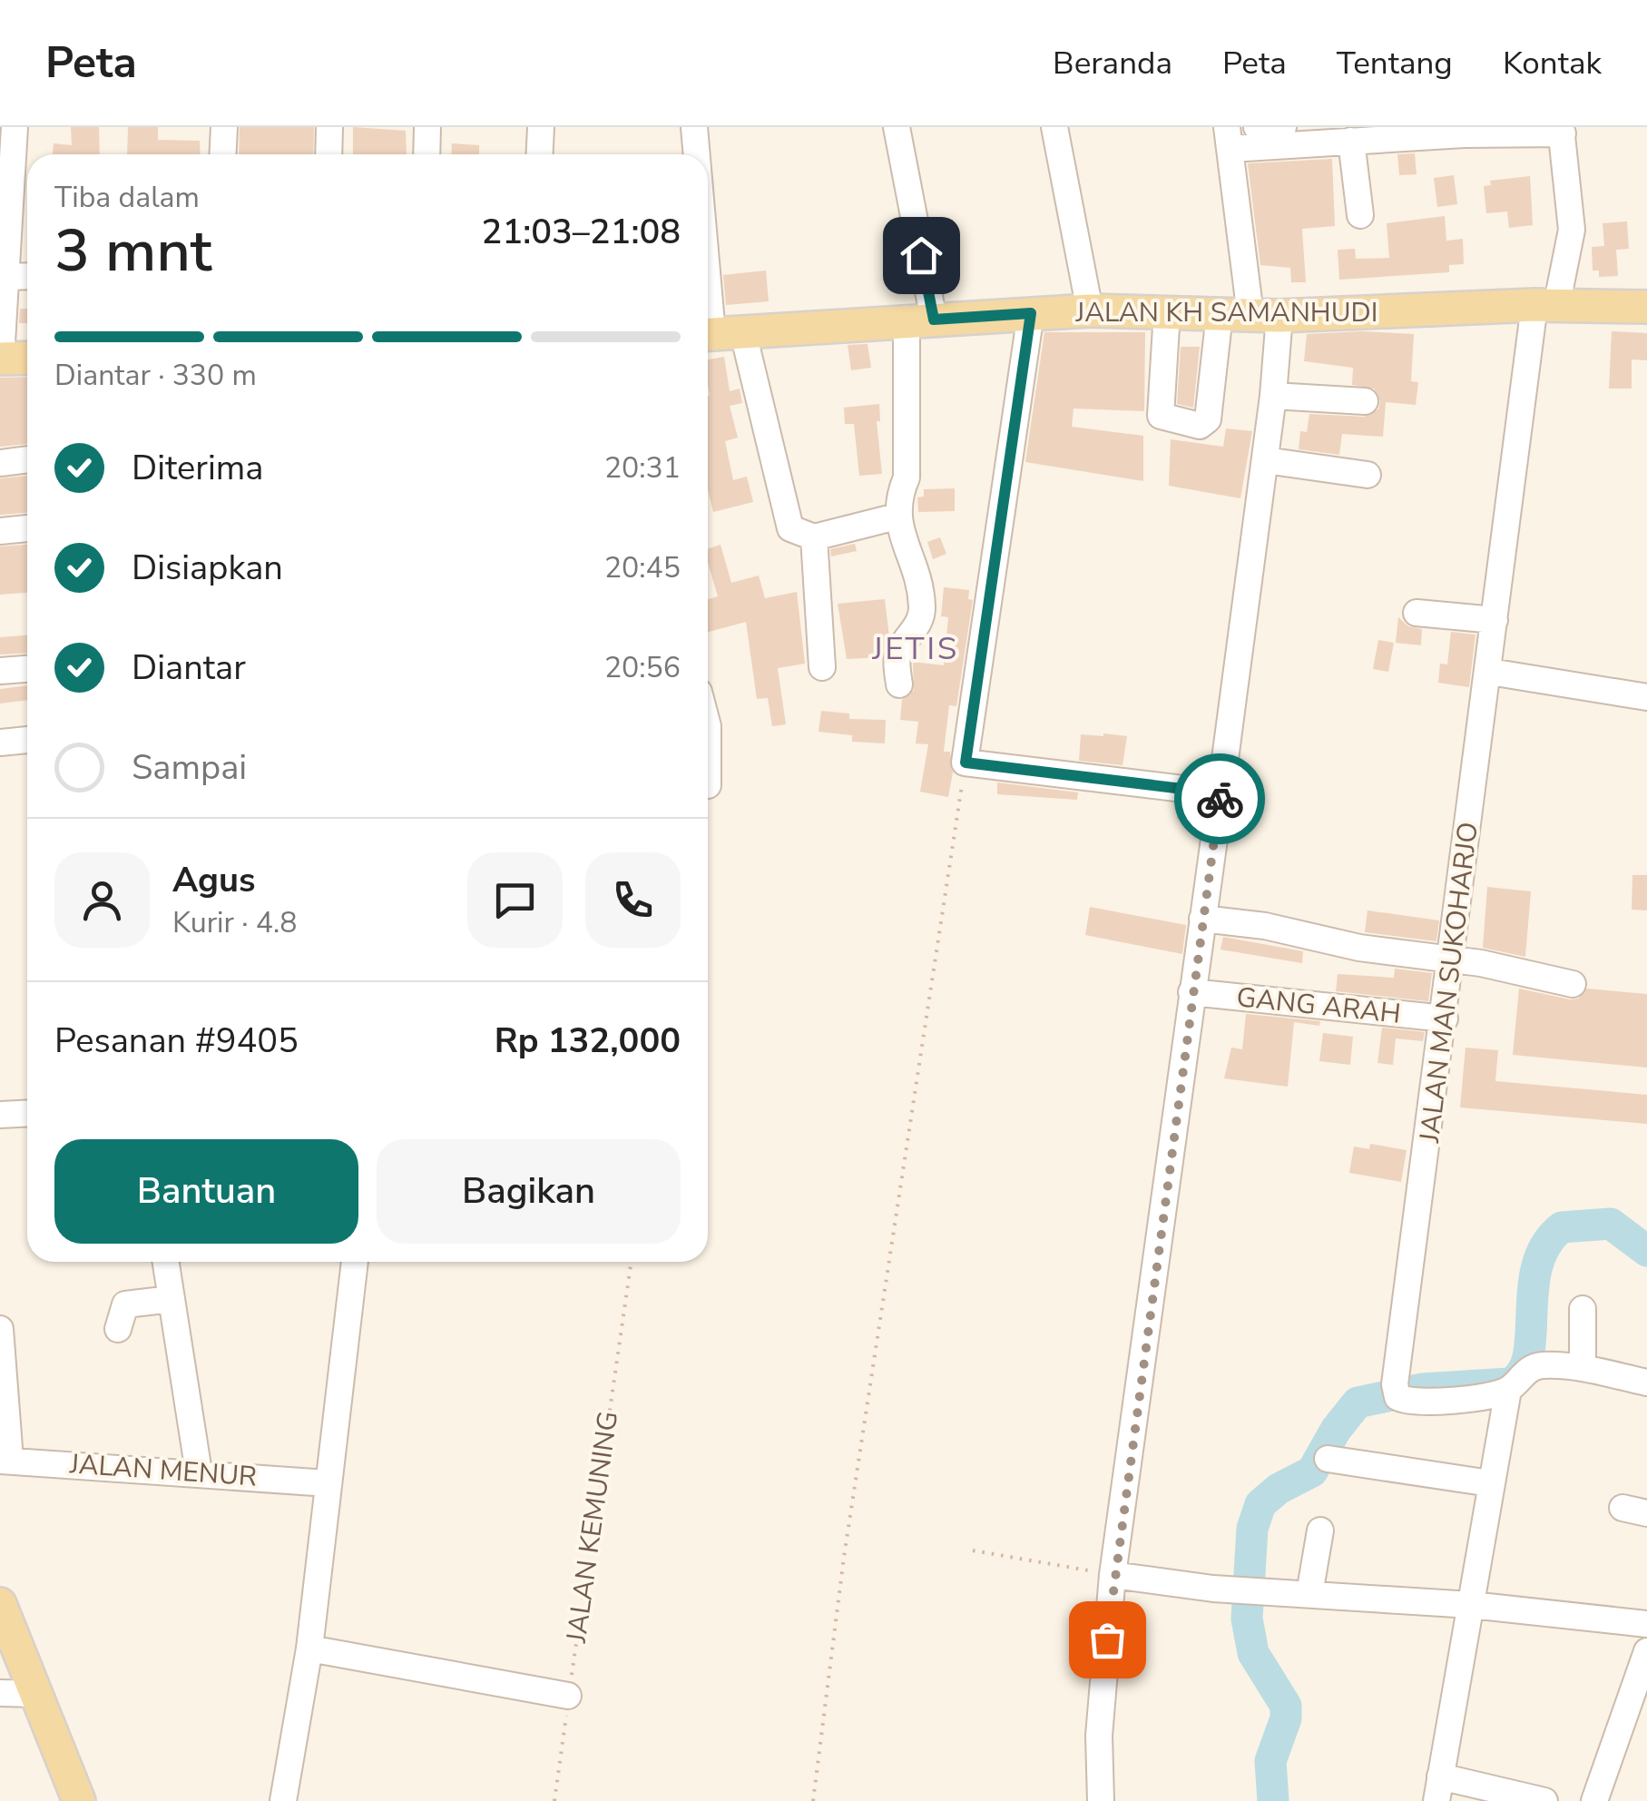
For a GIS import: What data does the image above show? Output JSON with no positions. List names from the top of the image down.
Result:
{
  "streets": {
    "main road": ["JALAN KH SAMANHUDI"],
    "street": ["JALAN MAN SUKOHARJO", "GANG ARAH", "JALAN MENUR"],
    "path": ["JALAN KEMUNING"]
  },
  "crossings": [
    ["JALAN KH SAMANHUDI", "JALAN MAN SUKOHARJO"],
    ["JALAN MAN SUKOHARJO", "GANG ARAH"]
  ],
  "districts": ["JETIS"],
  "page": {
    "header": "Peta",
    "nav": [
      "Beranda",
      "Peta",
      "Tentang",
      "Kontak"
    ],
    "heading": ["3 mnt", "Tiba dalam", "21:03–21:08"],
    "panel": [
      "Agus",
      "Kurir · 4.8",
      "Pesanan #9405",
      "Rp 132,000"
    ],
    "bar": "Diantar · 330 m",
    "list": [
      ["Diterima", "20:31"],
      ["Disiapkan", "20:45"],
      ["Diantar", "20:56"],
      "Sampai"
    ],
    "buttons": ["Bantuan", "Bagikan"]
  }
}
